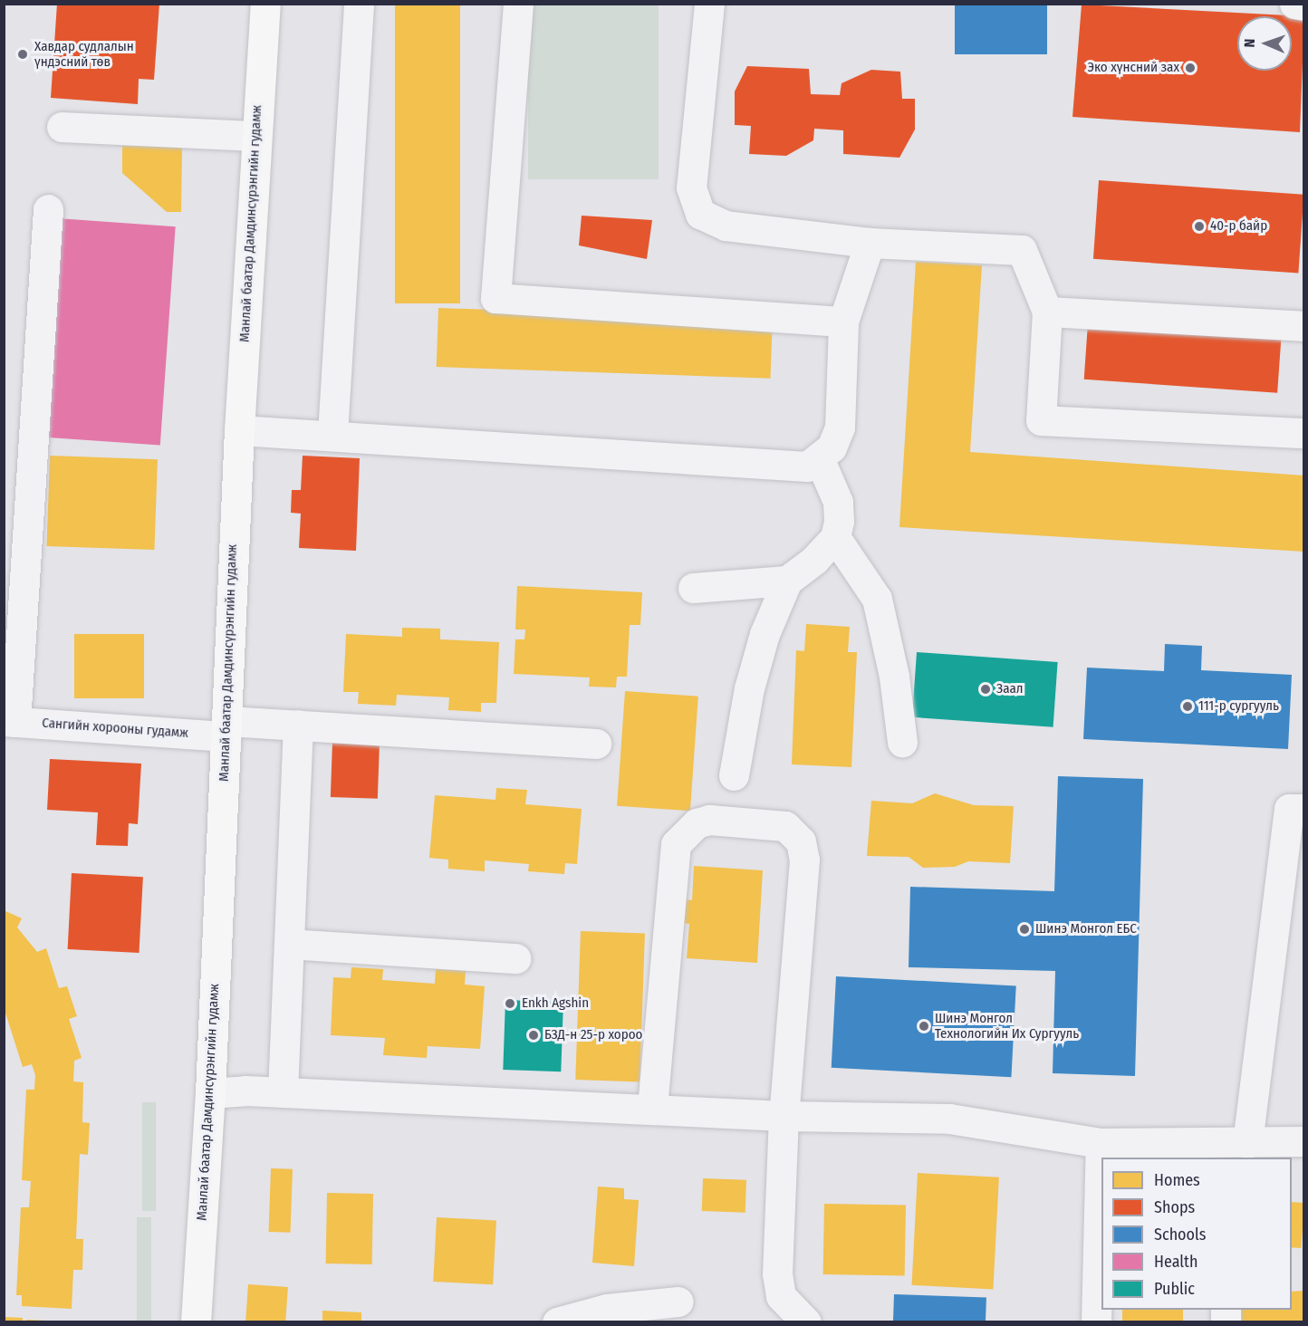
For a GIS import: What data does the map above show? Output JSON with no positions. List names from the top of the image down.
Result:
{
  "streets": {
    "main road": ["Манлай баатар Дамдинсүрэнгийн гудамж"],
    "street": ["Сангийн хорооны гудамж"]
  },
  "crossings": [
    ["Манлай баатар Дамдинсүрэнгийн гудамж", "Сангийн хорооны гудамж"]
  ],
  "places": [
    "Хавдар судлалын үндэсний төв",
    "Эко хүнсний зах",
    "40-р байр",
    "Заал",
    "111-р сургууль",
    "Шинэ Монгол ЕБС",
    "Enkh Agshin",
    "Шинэ Монгол Технологийн Их Сургууль",
    "БЗД-н 25-р хороо"
  ],
  "legend": [
    "Homes",
    "Shops",
    "Schools",
    "Health",
    "Public"
  ],
  "north": "left"
}
